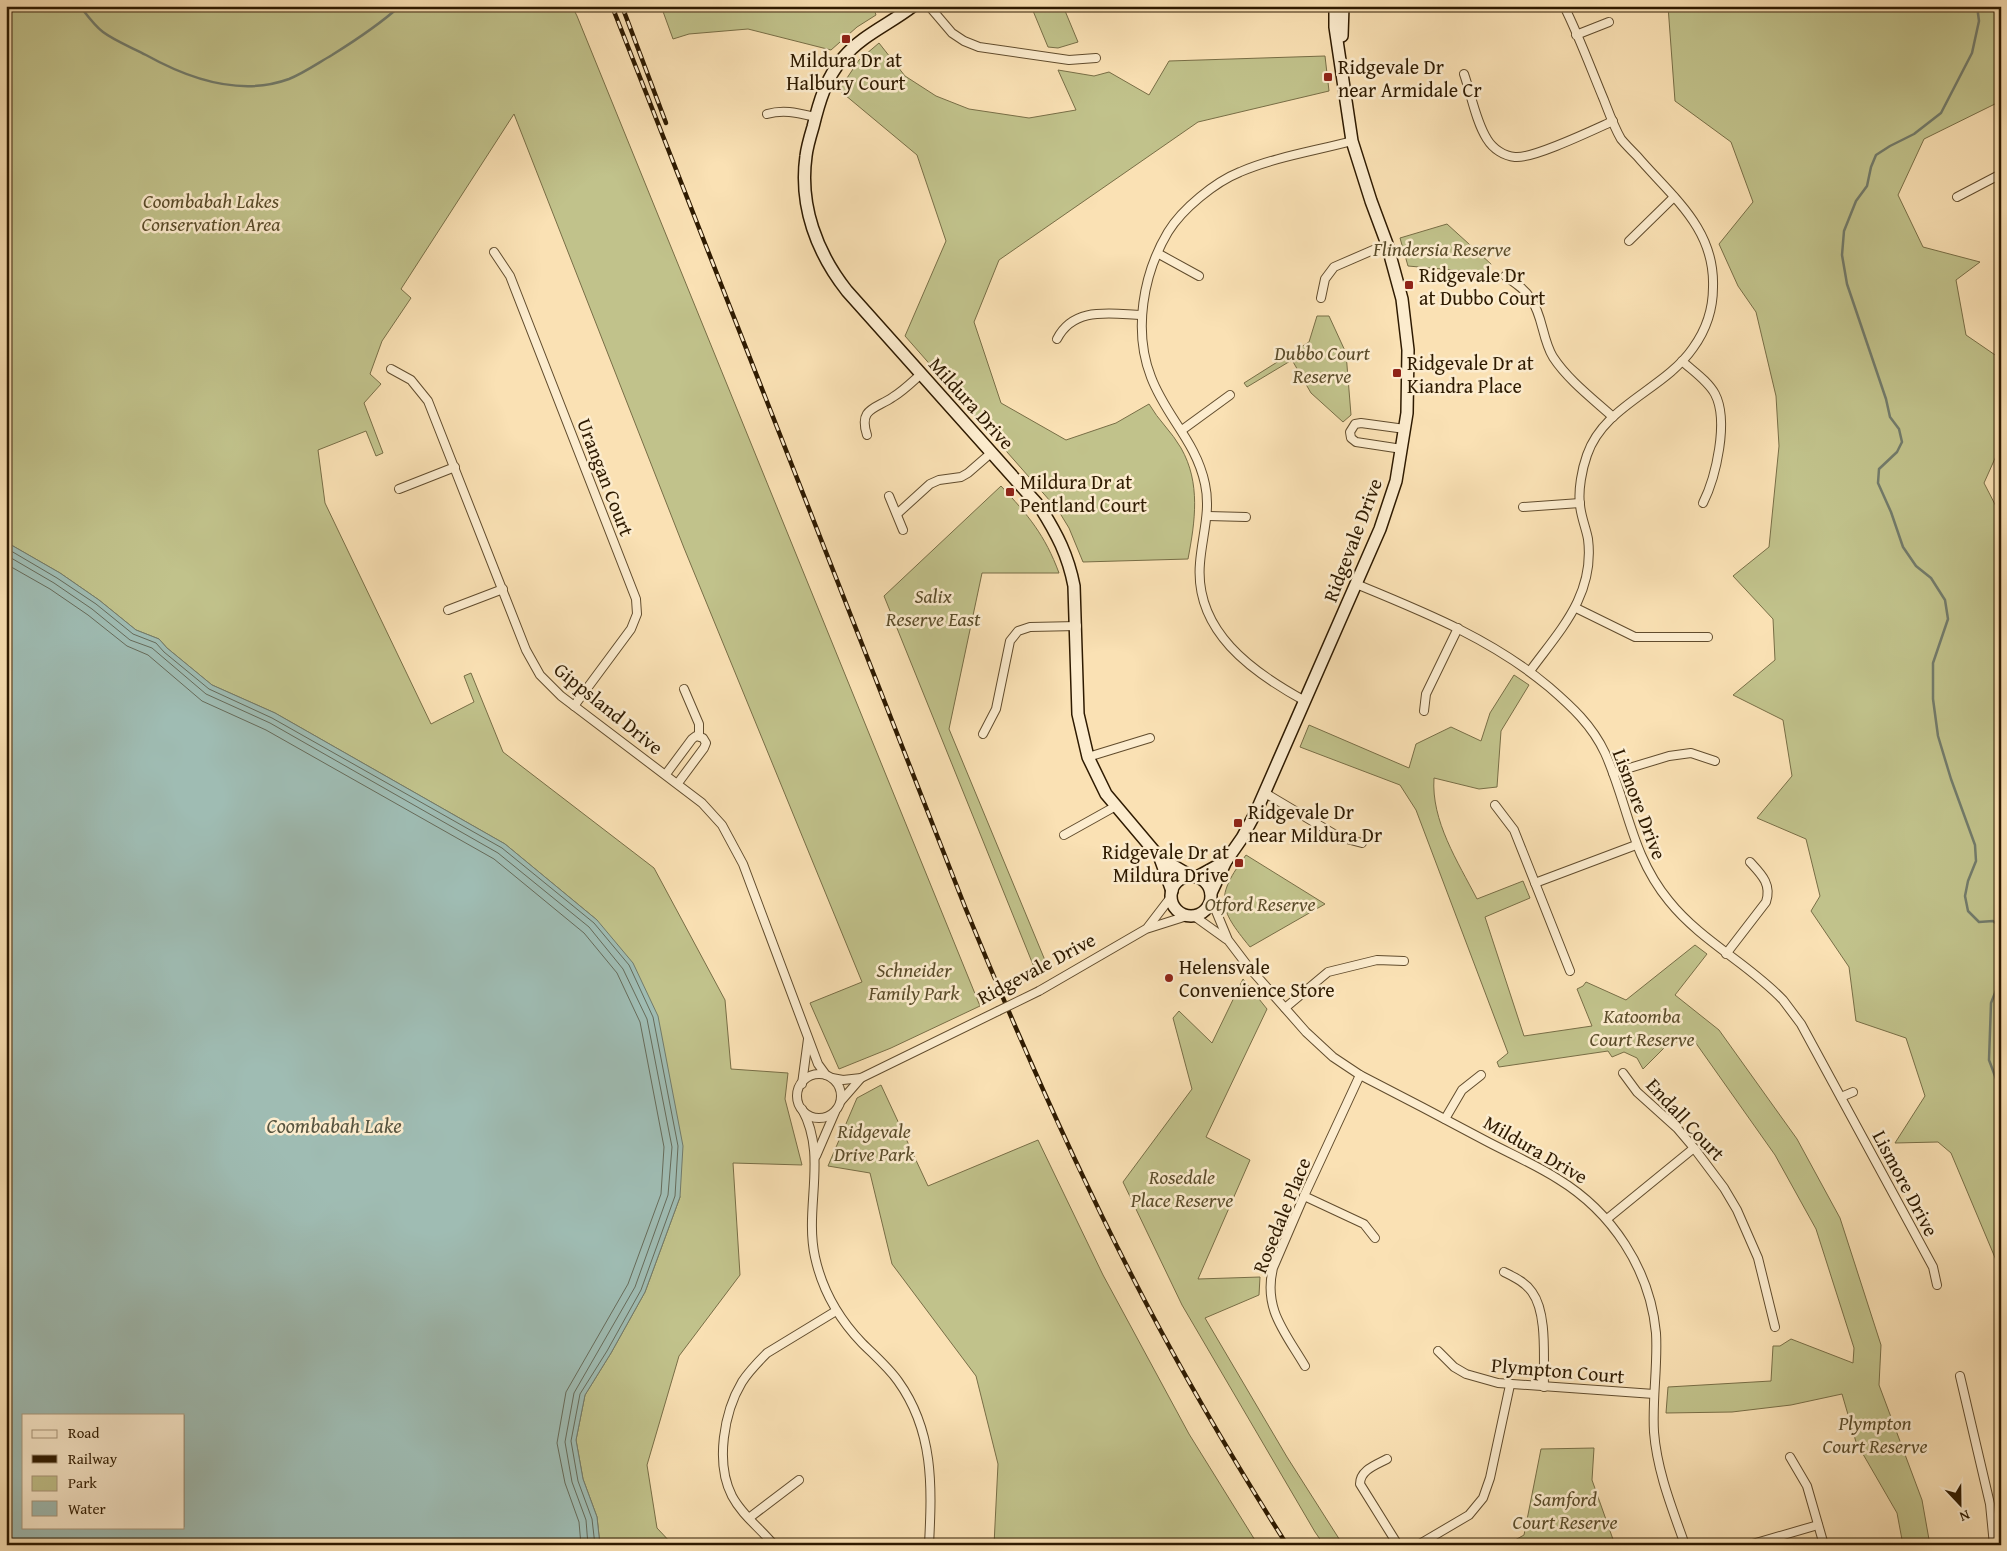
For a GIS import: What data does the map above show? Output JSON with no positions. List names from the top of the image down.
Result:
{
  "streets": {
    "street": [
      "Mildura Drive",
      "Urangan Court",
      "Ridgevale Drive",
      "Gippsland Drive",
      "Lismore Drive",
      "Endall Court",
      "Rosedale Place",
      "Plympton Court"
    ]
  },
  "crossings": [
    ["Mildura Drive", "Ridgevale Drive"],
    ["Mildura Drive", "Rosedale Place"],
    ["Mildura Drive", "Plympton Court"],
    ["Urangan Court", "Gippsland Drive"],
    ["Ridgevale Drive", "Gippsland Drive"],
    ["Ridgevale Drive", "Lismore Drive"]
  ],
  "water": ["Coombabah Lake"],
  "parks": [
    "Coombabah Lakes Conservation Area",
    "Flindersia Reserve",
    "Dubbo Court Reserve",
    "Salix Reserve East",
    "Otford Reserve",
    "Schneider Family Park",
    "Katoomba Court Reserve",
    "Ridgevale Drive Park",
    "Rosedale Place Reserve",
    "Plympton Court Reserve",
    "Samford Court Reserve"
  ],
  "places": {
    "transit": [
      "Mildura Dr at Halbury Court",
      "Ridgevale Dr near Armidale Cr",
      "Ridgevale Dr at Dubbo Court",
      "Ridgevale Dr at Kiandra Place",
      "Mildura Dr at Pentland Court",
      "Ridgevale Dr near Mildura Dr",
      "Ridgevale Dr at Mildura Drive"
    ],
    "other": ["Helensvale Convenience Store"]
  },
  "legend": [
    "Road",
    "Railway",
    "Park",
    "Water"
  ],
  "north": "bottom"
}
